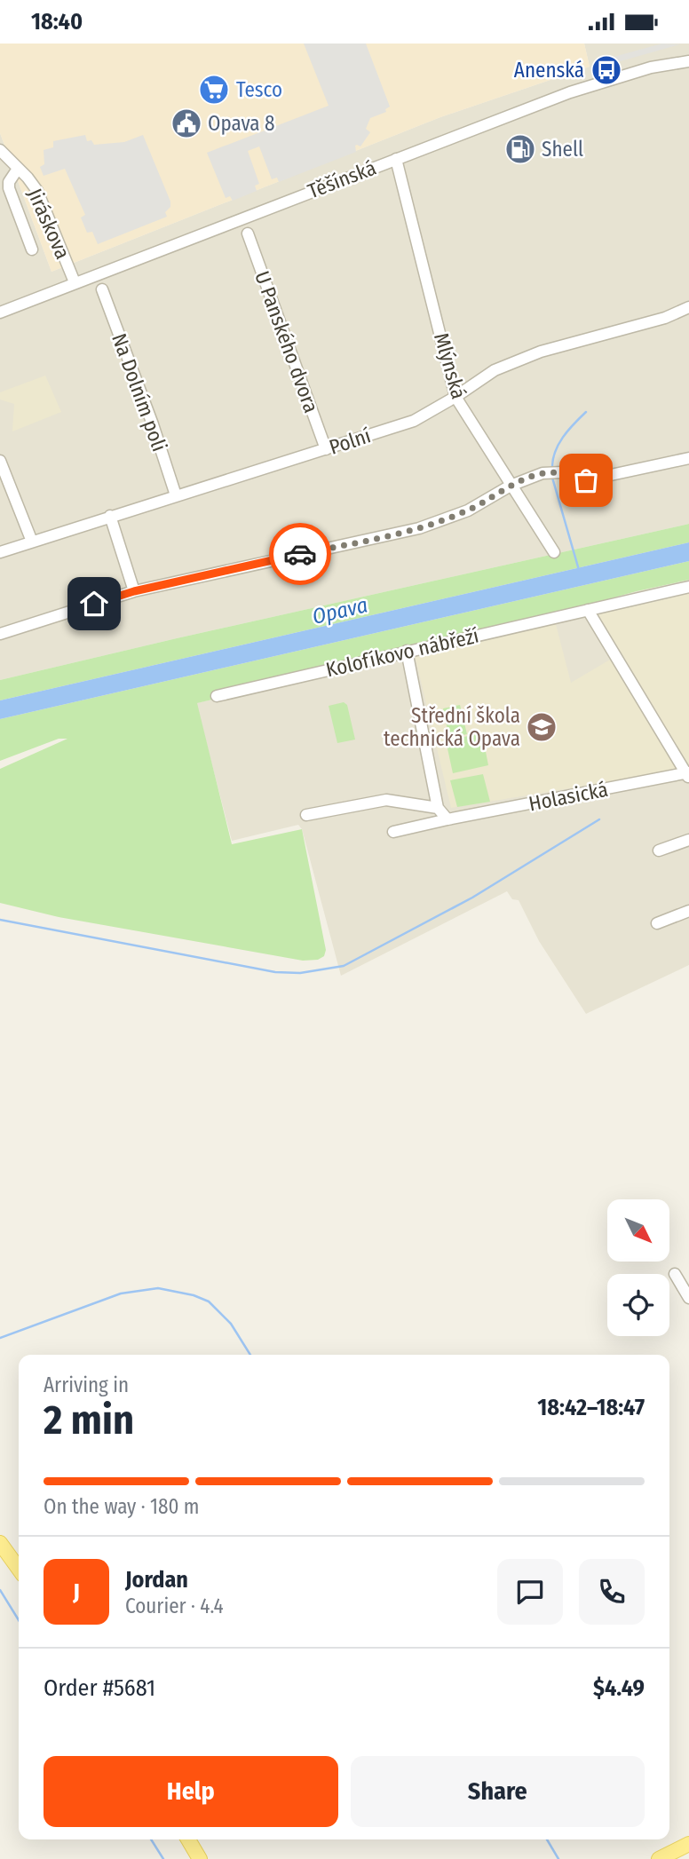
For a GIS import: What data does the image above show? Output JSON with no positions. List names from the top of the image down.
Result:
{
  "streets": {
    "street": [
      "Těšínská",
      "Jiráskova",
      "U Panského dvora",
      "Mlýnská",
      "Na Dolním poli",
      "Polní",
      "Kolofíkovo nábřeží",
      "Holasická"
    ]
  },
  "crossings": [
    ["Těšínská", "Jiráskova"],
    ["Těšínská", "Mlýnská"],
    ["U Panského dvora", "Polní"],
    ["Mlýnská", "Polní"],
    ["Na Dolním poli", "Polní"]
  ],
  "water": ["Opava"],
  "places": {
    "bus stop": ["Anenská"],
    "supermarket": ["Tesco"],
    "public building": ["Opava 8"],
    "fuel station": ["Shell"],
    "school or university": ["Střední škola technická Opava"]
  },
  "north": "bottom right",
  "page": {
    "status": "18:40",
    "heading": ["2 min", "Arriving in", "18:42–18:47"],
    "panel": [
      "Jordan",
      "Courier · 4.4",
      "Order #5681",
      "$4.49"
    ],
    "bar": "On the way · 180 m",
    "round": "J",
    "buttons": ["Help", "Share"]
  }
}
